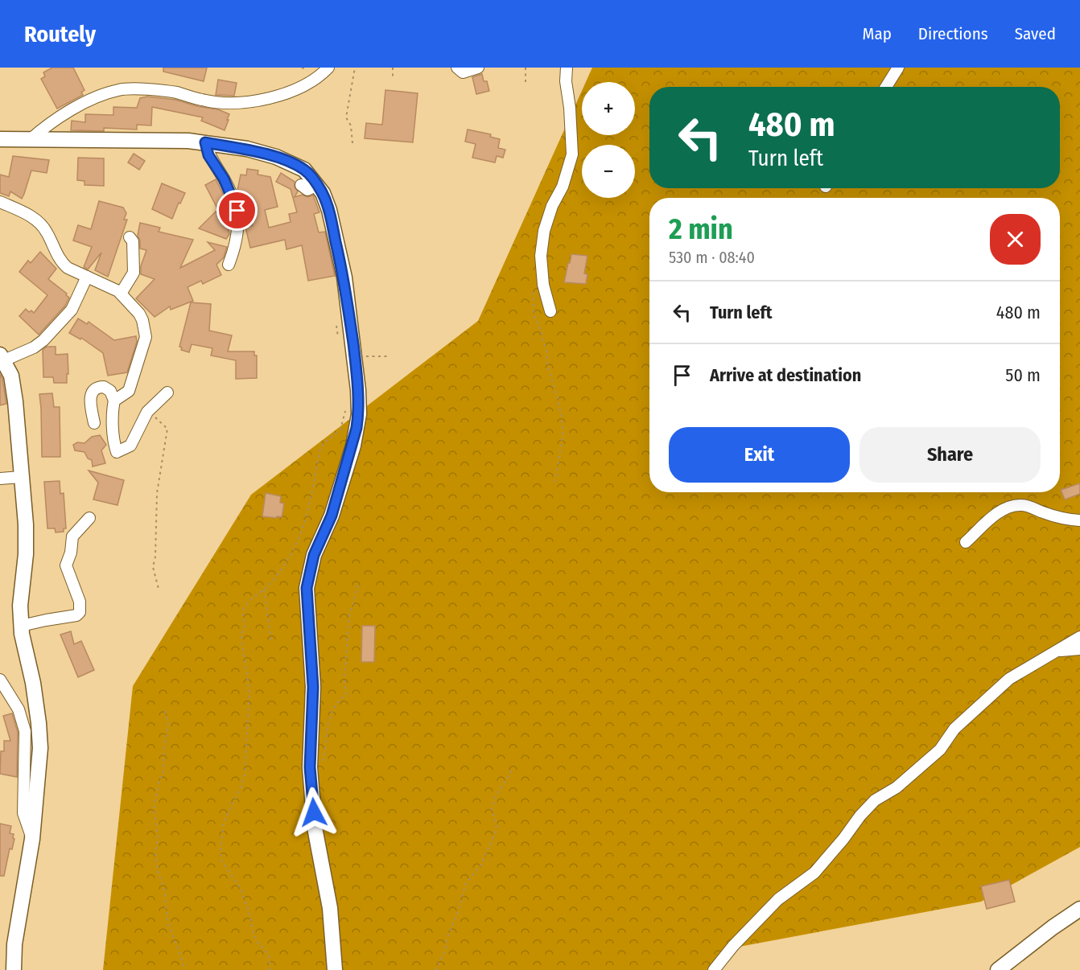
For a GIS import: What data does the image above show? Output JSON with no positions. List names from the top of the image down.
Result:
{
  "page": {
    "header": "Routely",
    "nav": ["Map", "Directions", "Saved"],
    "map_buttons": ["+", "−"],
    "turn": ["480 m", "Turn left"],
    "heading": ["2 min", "530 m · 08:40"],
    "list": [
      {
        "name": "Turn left",
        "value": "480 m"
      },
      {
        "name": "Arrive at destination",
        "value": "50 m"
      }
    ],
    "buttons": ["Exit", "Share"]
  }
}
